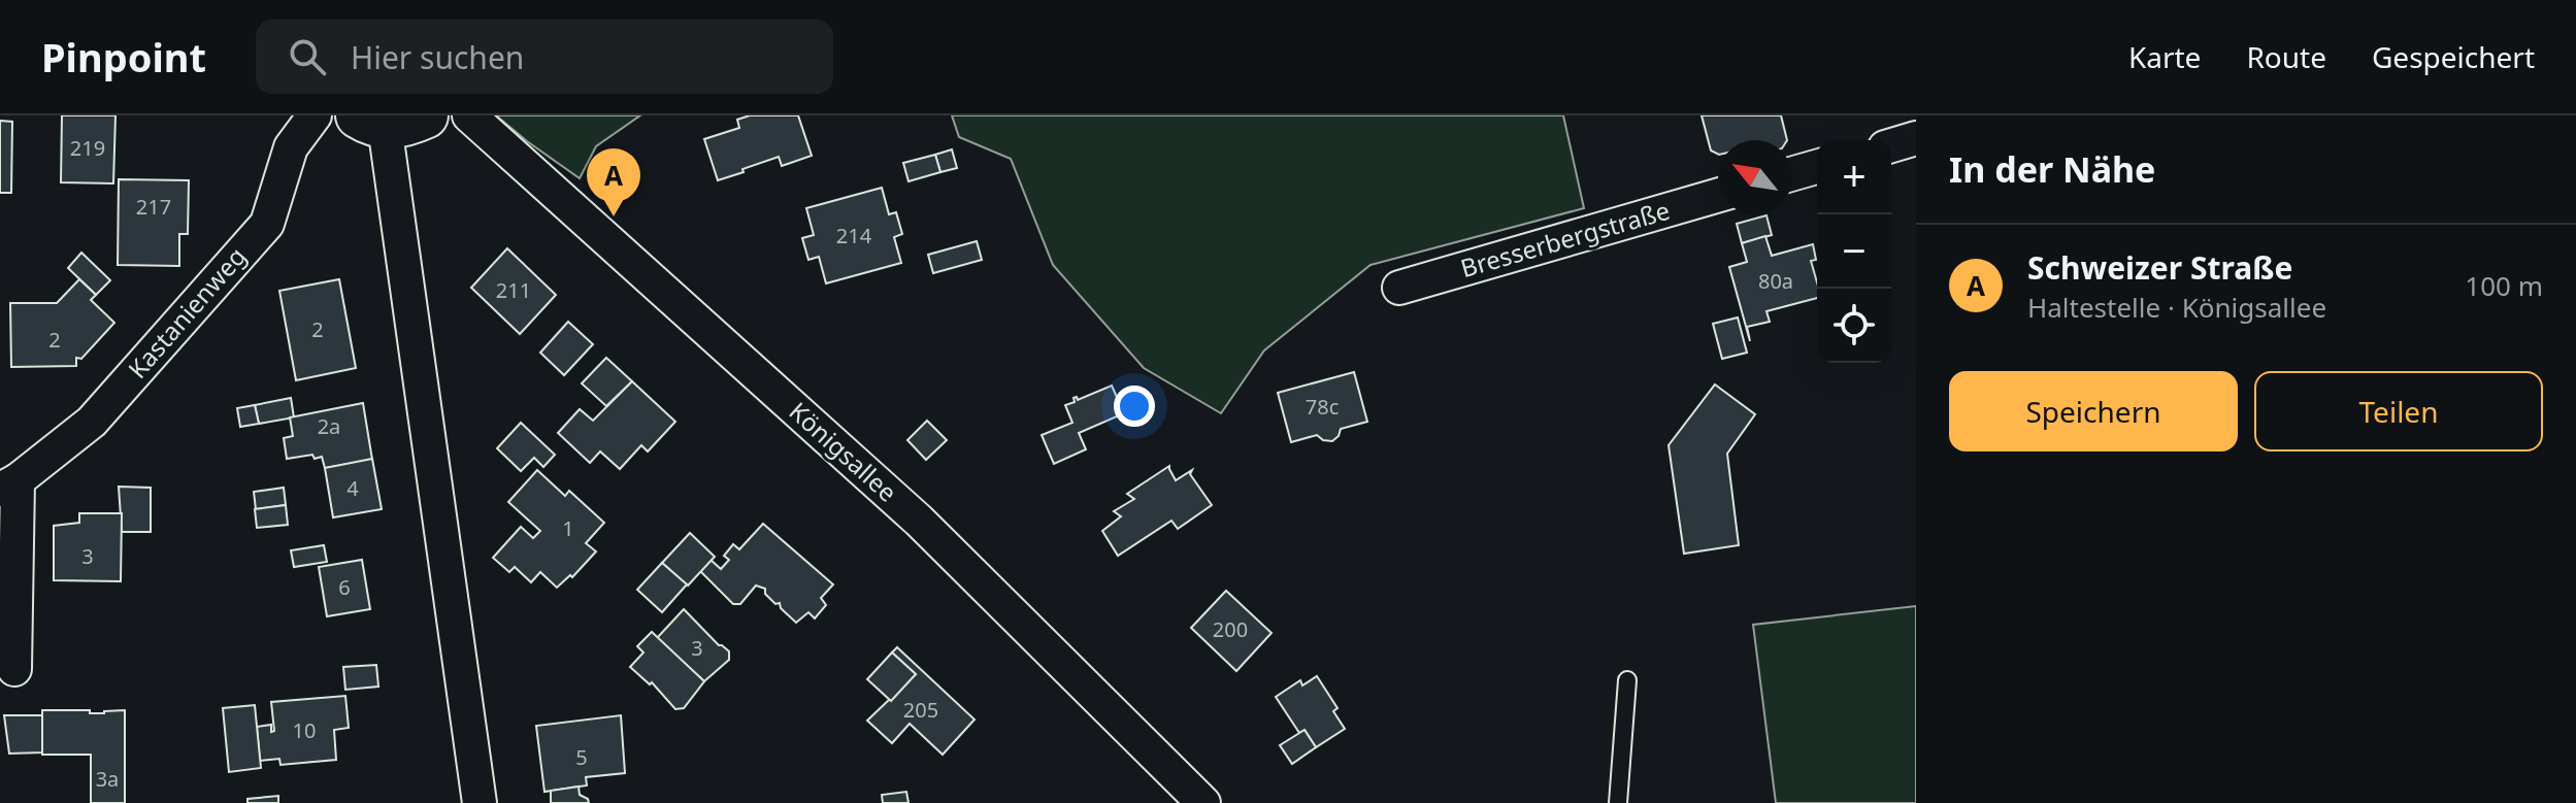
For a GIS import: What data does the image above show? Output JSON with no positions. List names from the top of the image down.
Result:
{
  "streets": {
    "street": ["Bresserbergstraße", "Kastanienweg", "Königsallee"]
  },
  "house_numbers": [
    "219",
    "217",
    "214",
    "80a",
    "211",
    "2",
    "2",
    "78c",
    "2a",
    "4",
    "1",
    "3",
    "6",
    "200",
    "3",
    "205",
    "10",
    "5",
    "3a"
  ],
  "north": "top left",
  "page": {
    "header": "Pinpoint",
    "search": "Hier suchen",
    "nav": ["Karte", "Route", "Gespeichert"],
    "heading": "In der Nähe",
    "map_buttons": ["+", "−"],
    "pins": "A",
    "list": [
      {
        "mark": "A",
        "name": "Schweizer Straße",
        "note": "Haltestelle · Königsallee",
        "value": "100 m"
      }
    ],
    "buttons": ["Speichern", "Teilen"]
  }
}
